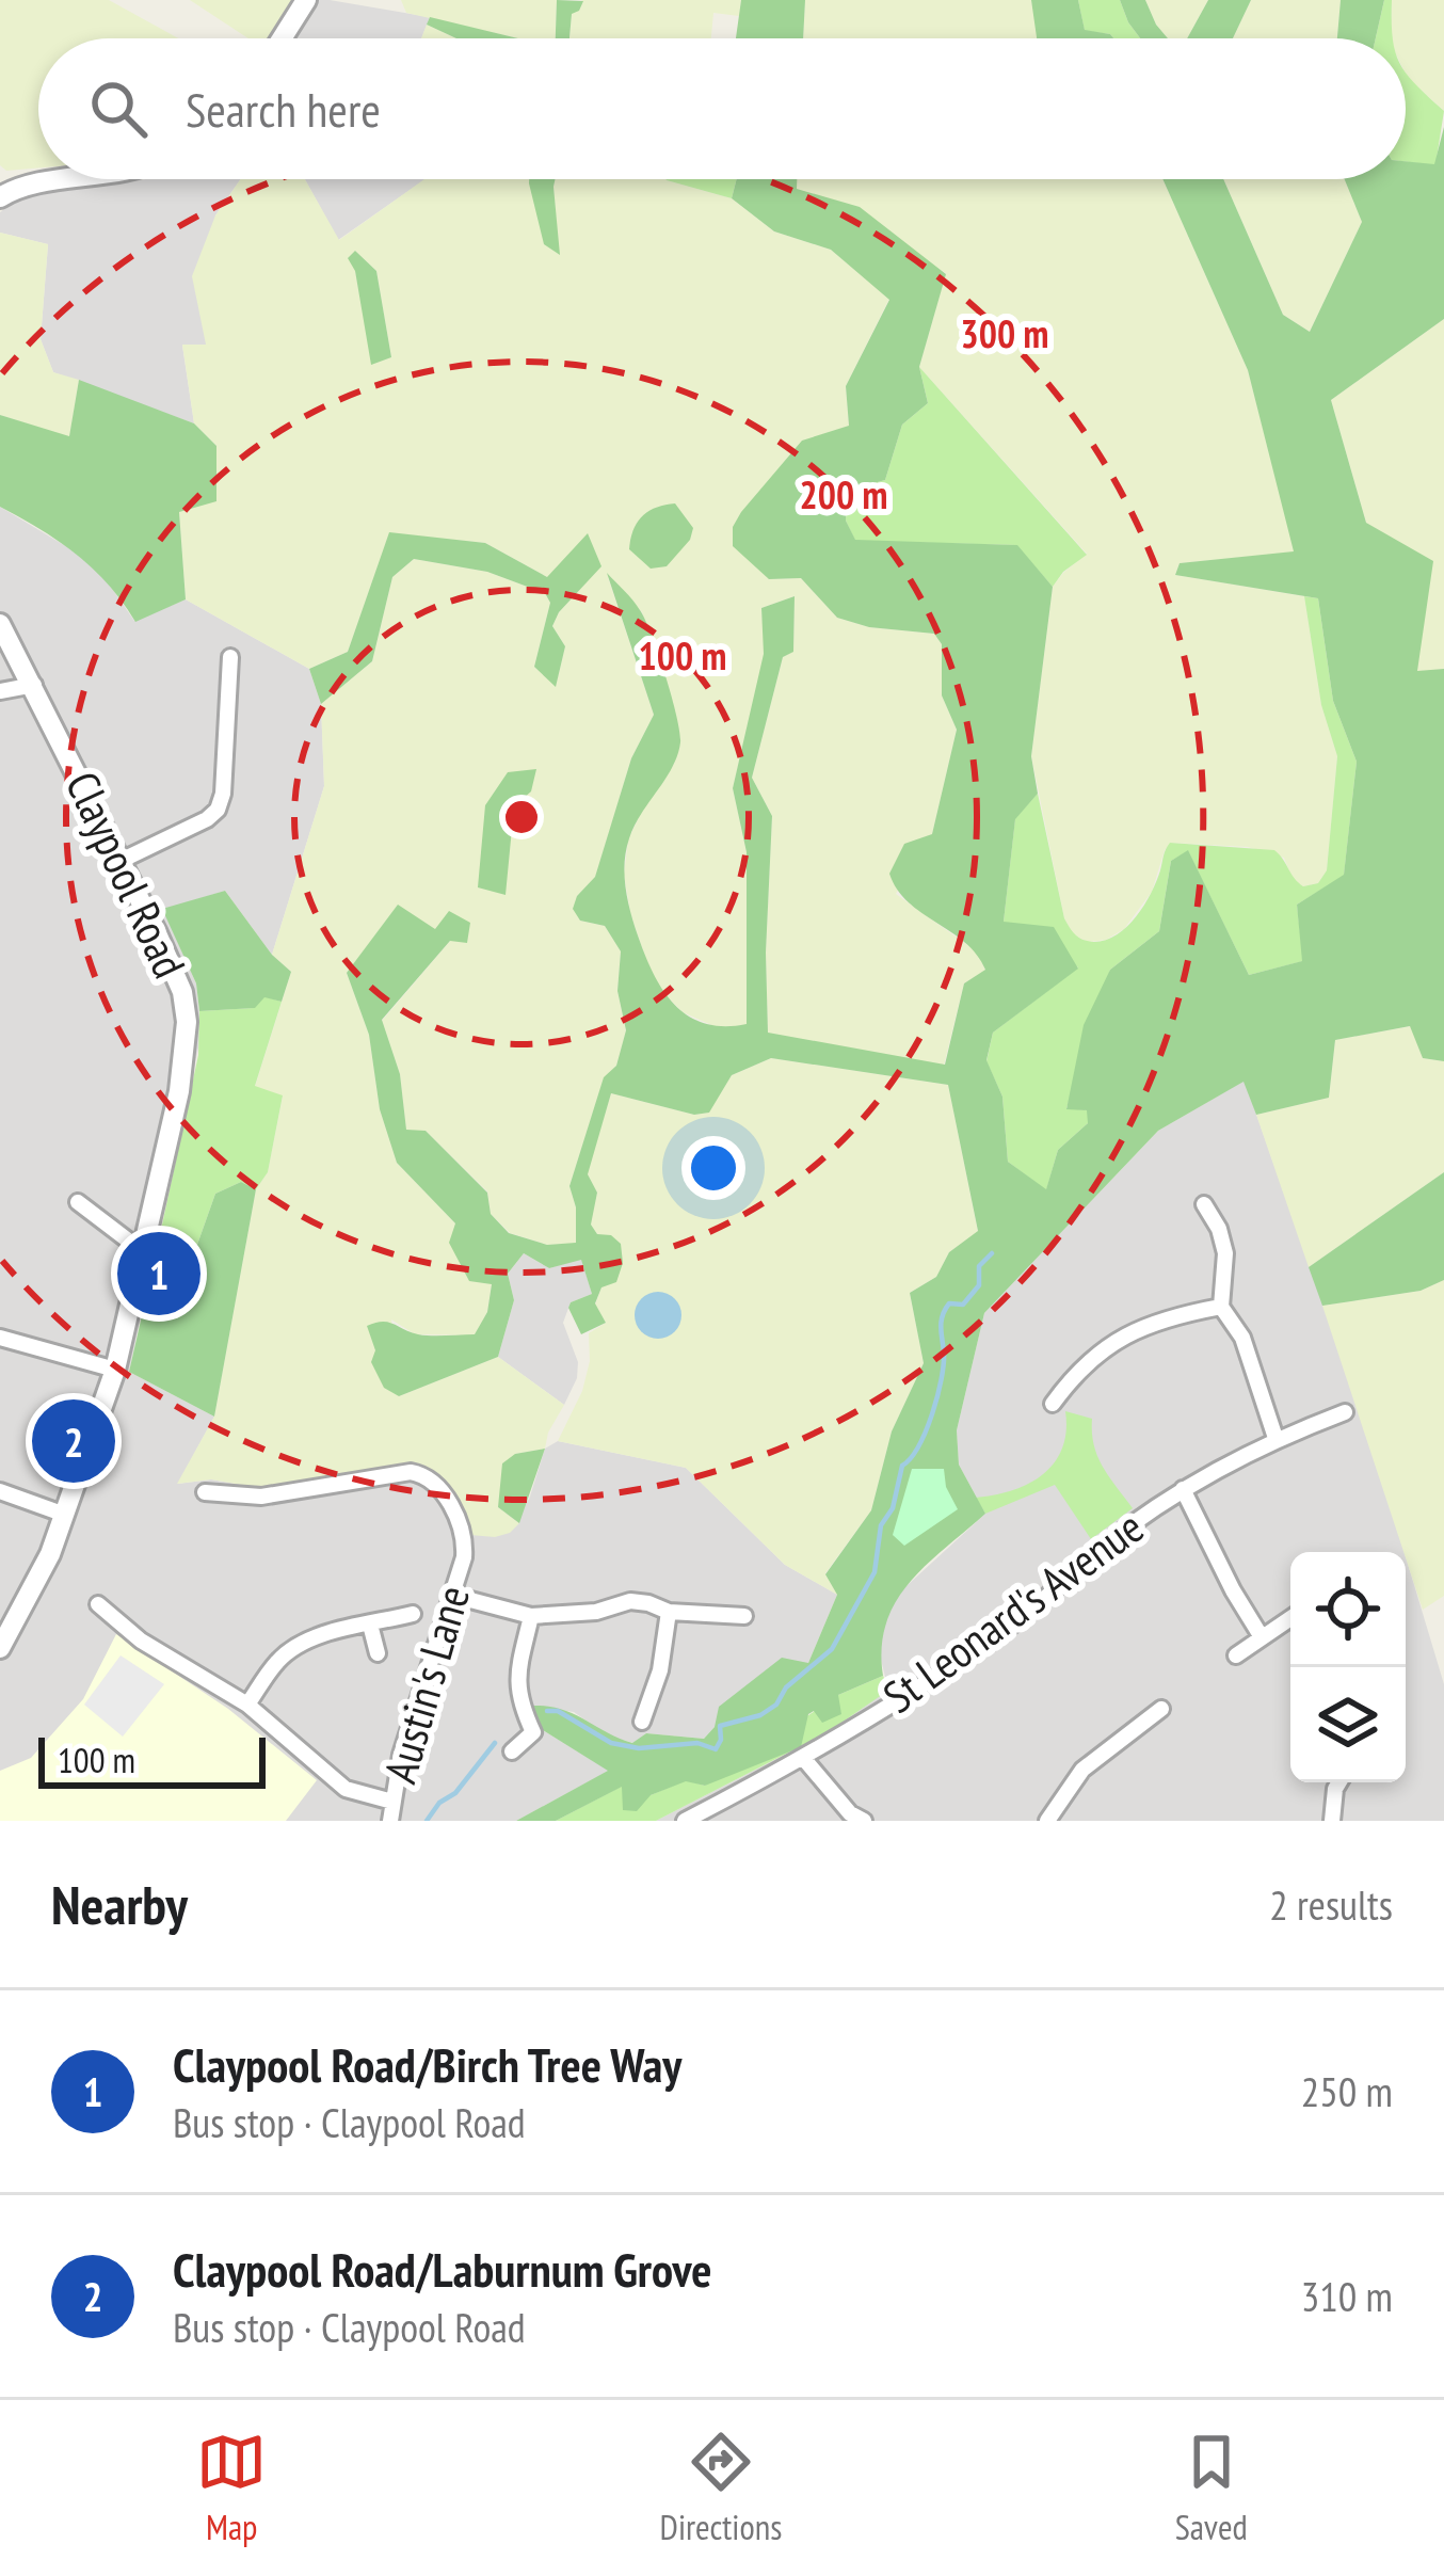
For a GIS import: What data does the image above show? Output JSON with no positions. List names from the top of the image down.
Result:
{
  "streets": {
    "street": ["Claypool Road", "St Leonard's Avenue", "Austin's Lane"]
  },
  "scale_bar": "100 m",
  "page": {
    "search": "Search here",
    "pins": ["1", "2"],
    "scale": "100 m",
    "heading": ["Nearby", "2 results"],
    "list": [
      {
        "mark": "1",
        "name": "Claypool Road/Birch Tree Way",
        "note": "Bus stop · Claypool Road",
        "value": "250 m"
      },
      {
        "mark": "2",
        "name": "Claypool Road/Laburnum Grove",
        "note": "Bus stop · Claypool Road",
        "value": "310 m"
      }
    ],
    "nav": ["Map", "Directions", "Saved"]
  },
  "rings": ["300 m", "200 m", "100 m"]
}
